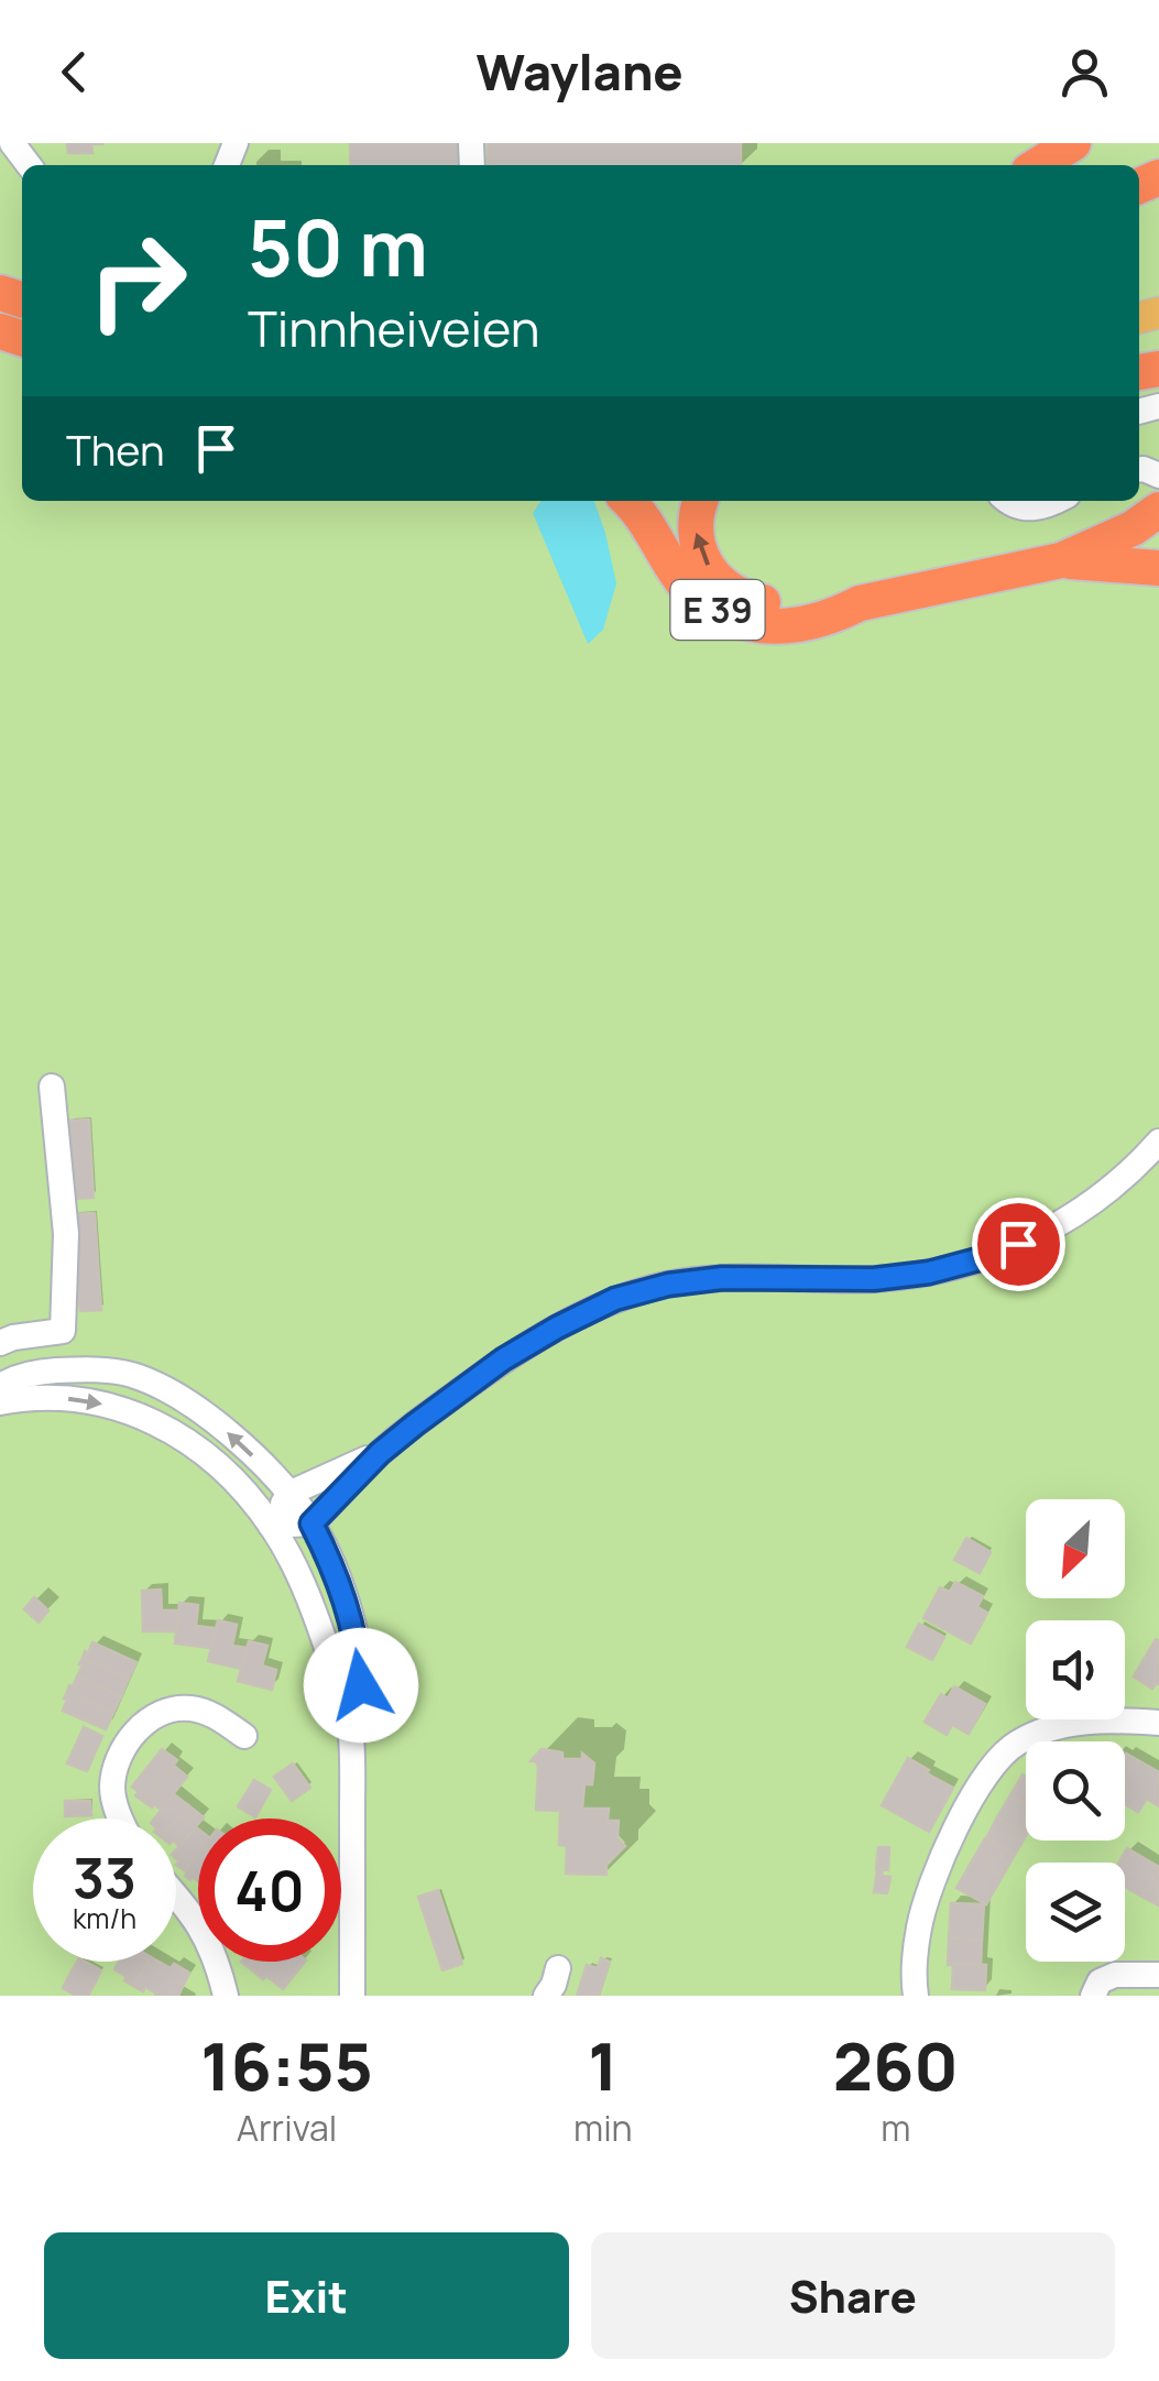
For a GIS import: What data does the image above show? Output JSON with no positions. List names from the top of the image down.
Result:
{
  "streets": {
    "highway": ["E 39"]
  },
  "north": "bottom left",
  "page": {
    "header": "Waylane",
    "turn": ["50 m", "Tinnheiveien"],
    "then": "Then",
    "speed": "33 km/h",
    "limit": "40",
    "eta": [
      "16:55",
      "Arrival",
      "1",
      "min",
      "260",
      "m"
    ],
    "buttons": ["Exit", "Share"]
  }
}
